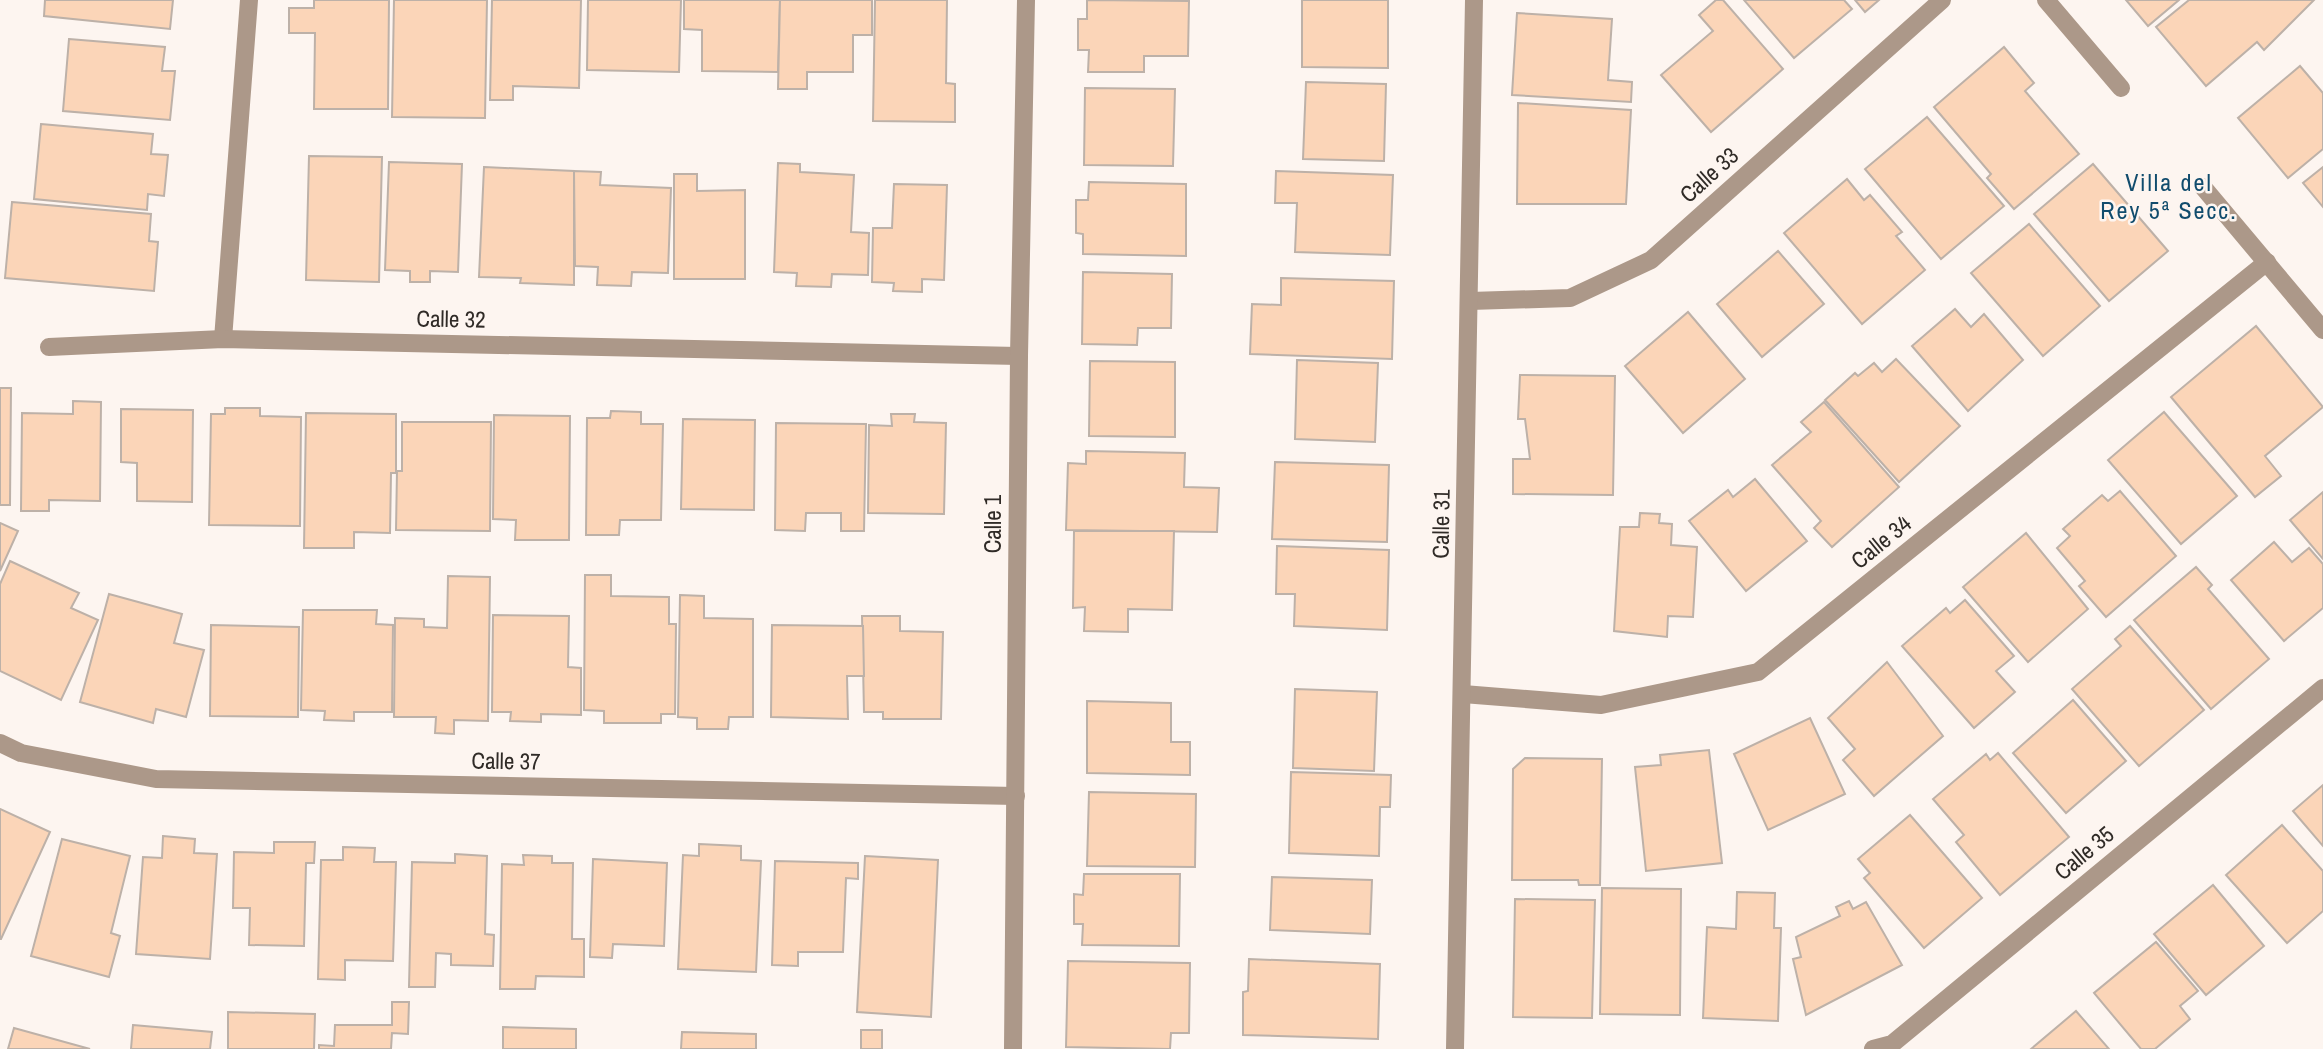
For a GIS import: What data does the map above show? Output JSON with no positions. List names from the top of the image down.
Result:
{
  "streets": {
    "street": [
      "Calle 33",
      "Calle 32",
      "Calle 1",
      "Calle 31",
      "Calle 34",
      "Calle 37",
      "Calle 35"
    ]
  },
  "crossings": [
    ["Calle 33", "Calle 31"],
    ["Calle 32", "Calle 1"],
    ["Calle 1", "Calle 37"],
    ["Calle 31", "Calle 34"]
  ],
  "districts": ["Villa del Rey 5ª Secc."]
}
